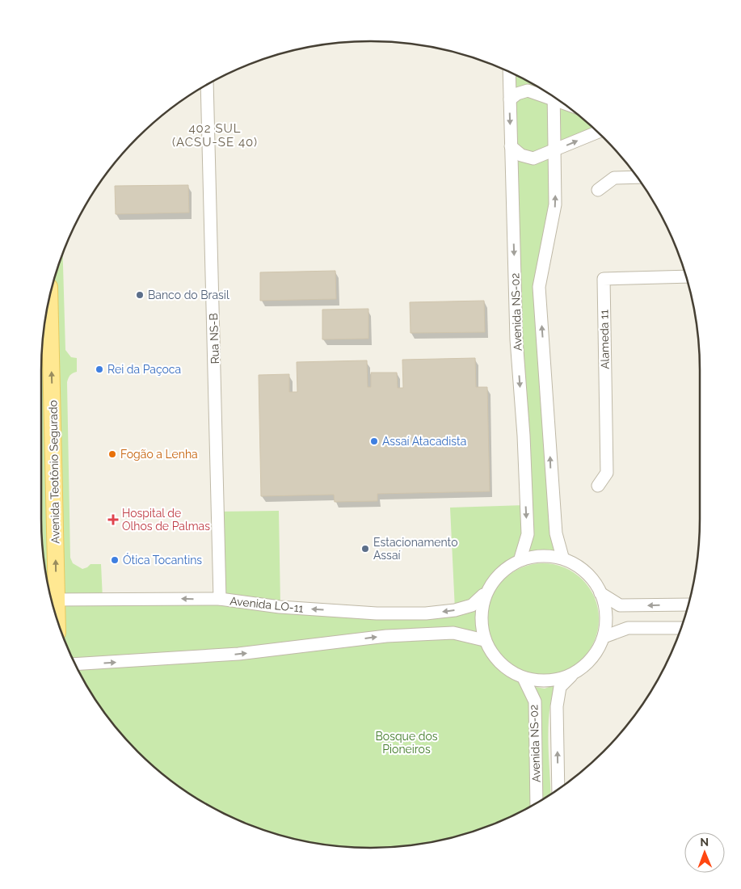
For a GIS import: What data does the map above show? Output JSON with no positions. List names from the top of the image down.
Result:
{
  "streets": {
    "main road": ["Avenida Teotônio Segurado"],
    "street": [
      "Avenida NS-02",
      "Rua NS-B",
      "Alameda 11",
      "Avenida LO-11"
    ]
  },
  "crossings": [
    ["Avenida NS-02", "Avenida LO-11"],
    ["Rua NS-B", "Avenida LO-11"]
  ],
  "one_way": ["Avenida Teotônio Segurado"],
  "districts": ["402 SUL (ACSU-SE 40)"],
  "parks": ["Bosque dos Pioneiros"],
  "places": {
    "other": [
      "Banco do Brasil",
      "Rei da Paçoca",
      "Assaí Atacadista",
      "Fogão a Lenha",
      "Estacionamento Assaí",
      "Ótica Tocantins"
    ],
    "health": ["Hospital de Olhos de Palmas"]
  },
  "north": "top"
}
